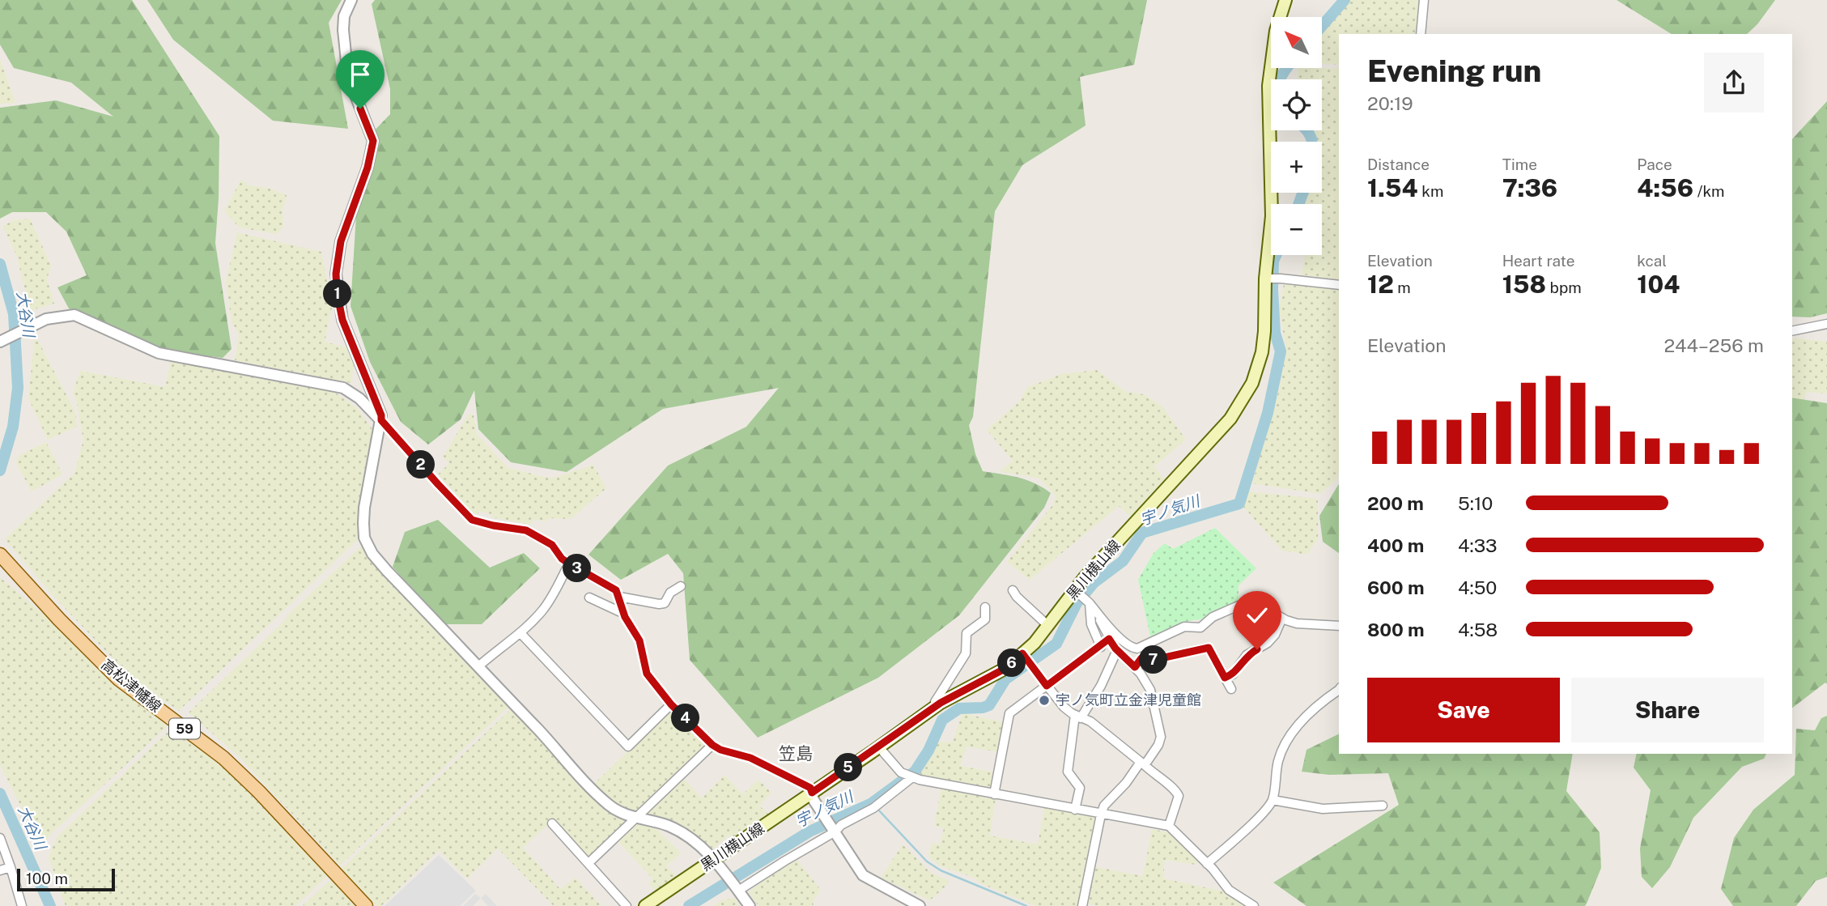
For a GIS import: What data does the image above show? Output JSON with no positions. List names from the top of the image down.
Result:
{
  "streets": {
    "main road": ["黒川横山線", "高松津幡線", "59"]
  },
  "districts": ["笠島"],
  "water": ["大谷川", "宇ノ気川"],
  "places": ["宇ノ気町立金津児童館"],
  "scale_bar": "100 m",
  "north": "top left",
  "page": {
    "map_buttons": ["+", "−"],
    "heading": ["Evening run", "20:19"],
    "stats": [
      ["Distance", "1.54 km"],
      ["Time", "7:36"],
      ["Pace", "4:56 /km"],
      ["Elevation", "12 m"],
      ["Heart rate", "158 bpm"],
      ["kcal", "104"]
    ],
    "pins": [
      "1",
      "2",
      "3",
      "7",
      "6",
      "4",
      "5"
    ],
    "chart": ["Elevation", "244–256 m"],
    "list": [
      {
        "name": "200 m",
        "note": "5:10"
      },
      {
        "name": "400 m",
        "note": "4:33"
      },
      {
        "name": "600 m",
        "note": "4:50"
      },
      {
        "name": "800 m",
        "note": "4:58"
      }
    ],
    "buttons": ["Save", "Share"],
    "scale": "100 m"
  }
}
